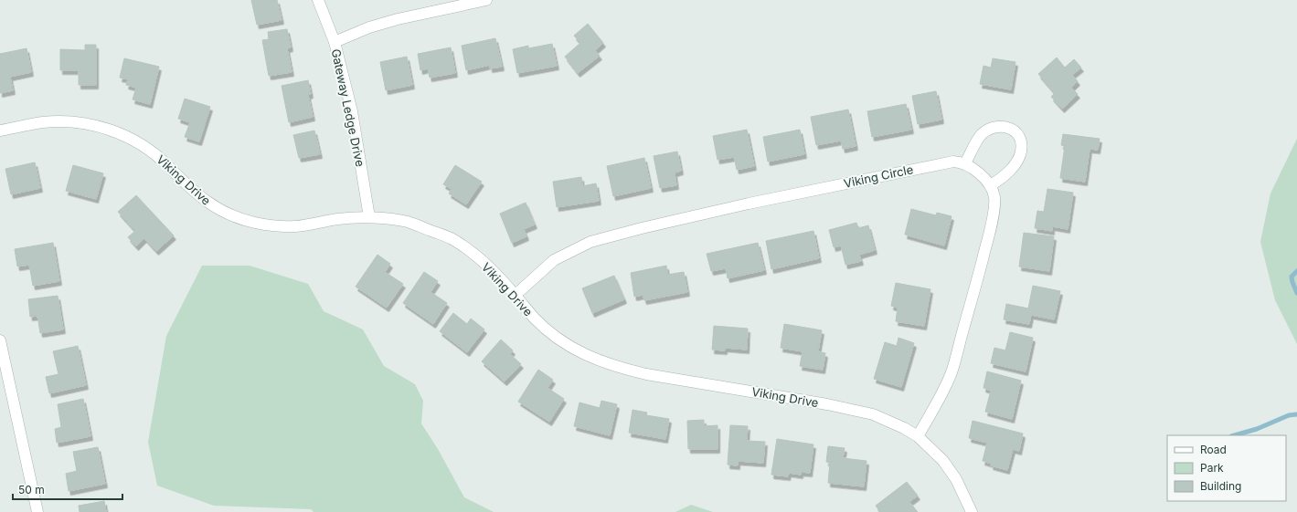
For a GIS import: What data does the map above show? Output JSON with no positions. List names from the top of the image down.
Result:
{
  "streets": {
    "street": ["Gateway Ledge Drive", "Viking Circle", "Viking Drive"]
  },
  "crossings": [
    ["Gateway Ledge Drive", "Viking Drive"],
    ["Viking Circle", "Viking Drive"]
  ],
  "legend": ["Road", "Park", "Building"],
  "scale_bar": "50 m"
}
